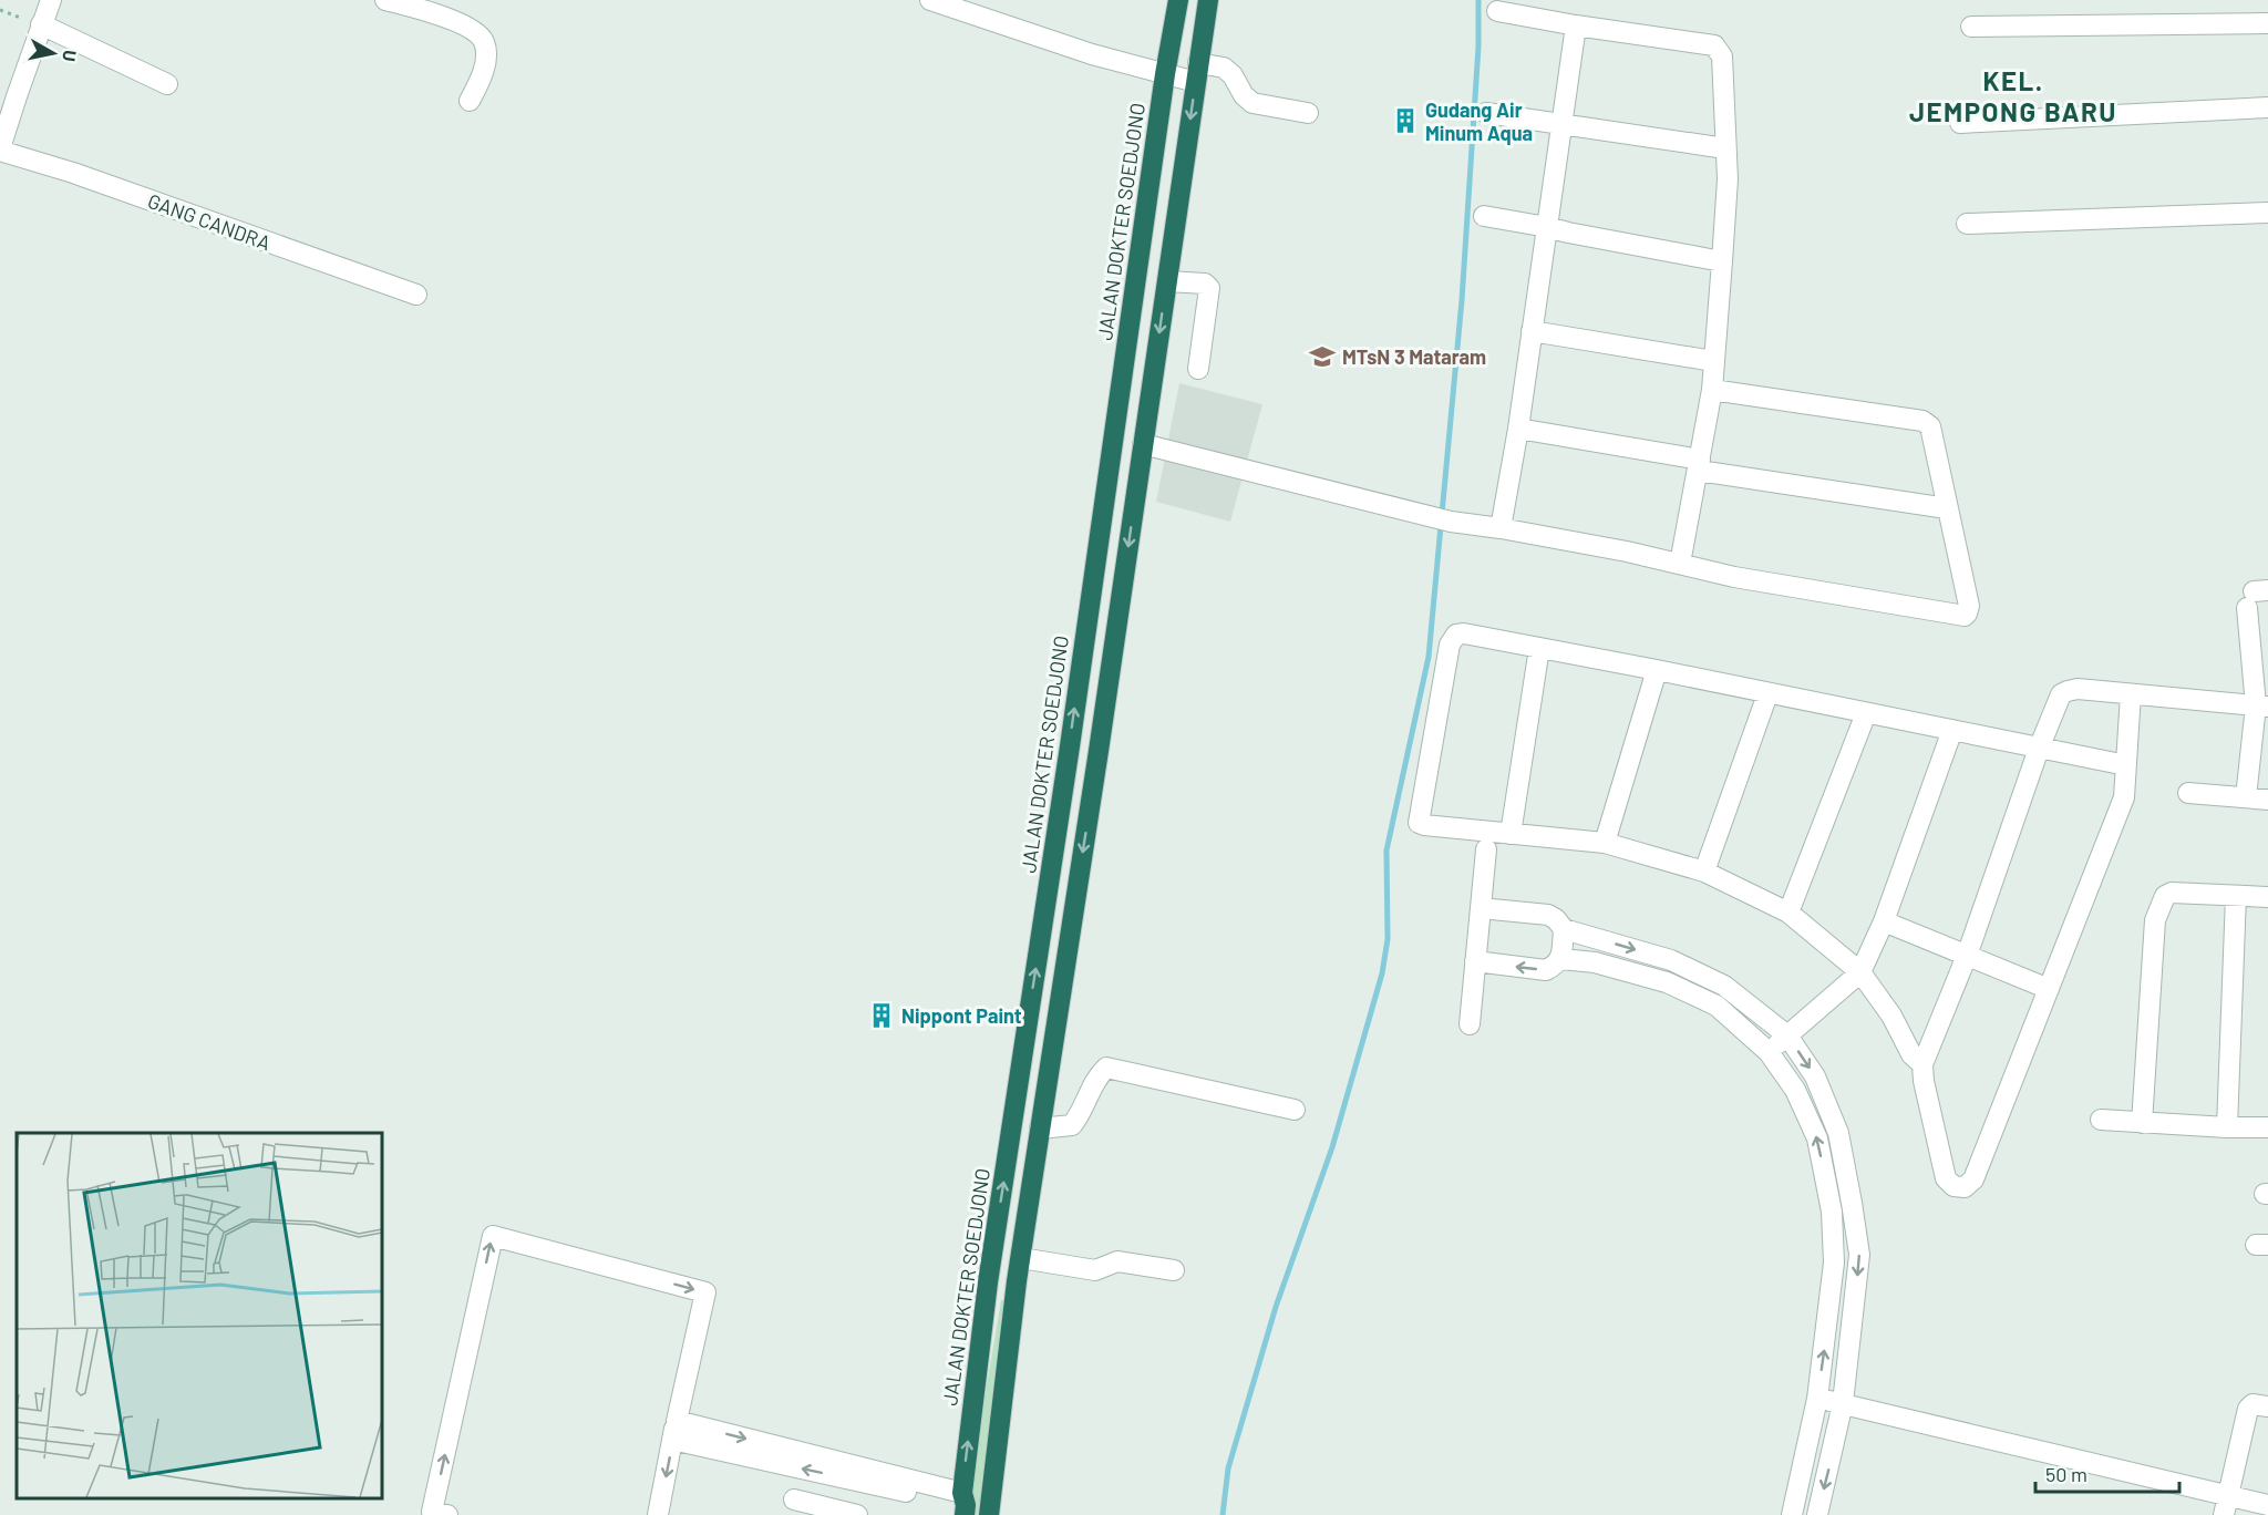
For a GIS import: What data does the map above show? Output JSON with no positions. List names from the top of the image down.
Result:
{
  "streets": {
    "highway": ["JALAN DOKTER SOEDJONO"],
    "street": ["GANG CANDRA"]
  },
  "districts": ["KEL. JEMPONG BARU"],
  "places": {
    "building": ["Gudang Air Minum Aqua", "Nippont Paint"],
    "school or university": ["MTsN 3 Mataram"]
  },
  "scale_bar": "50 m",
  "north": "right"
}
